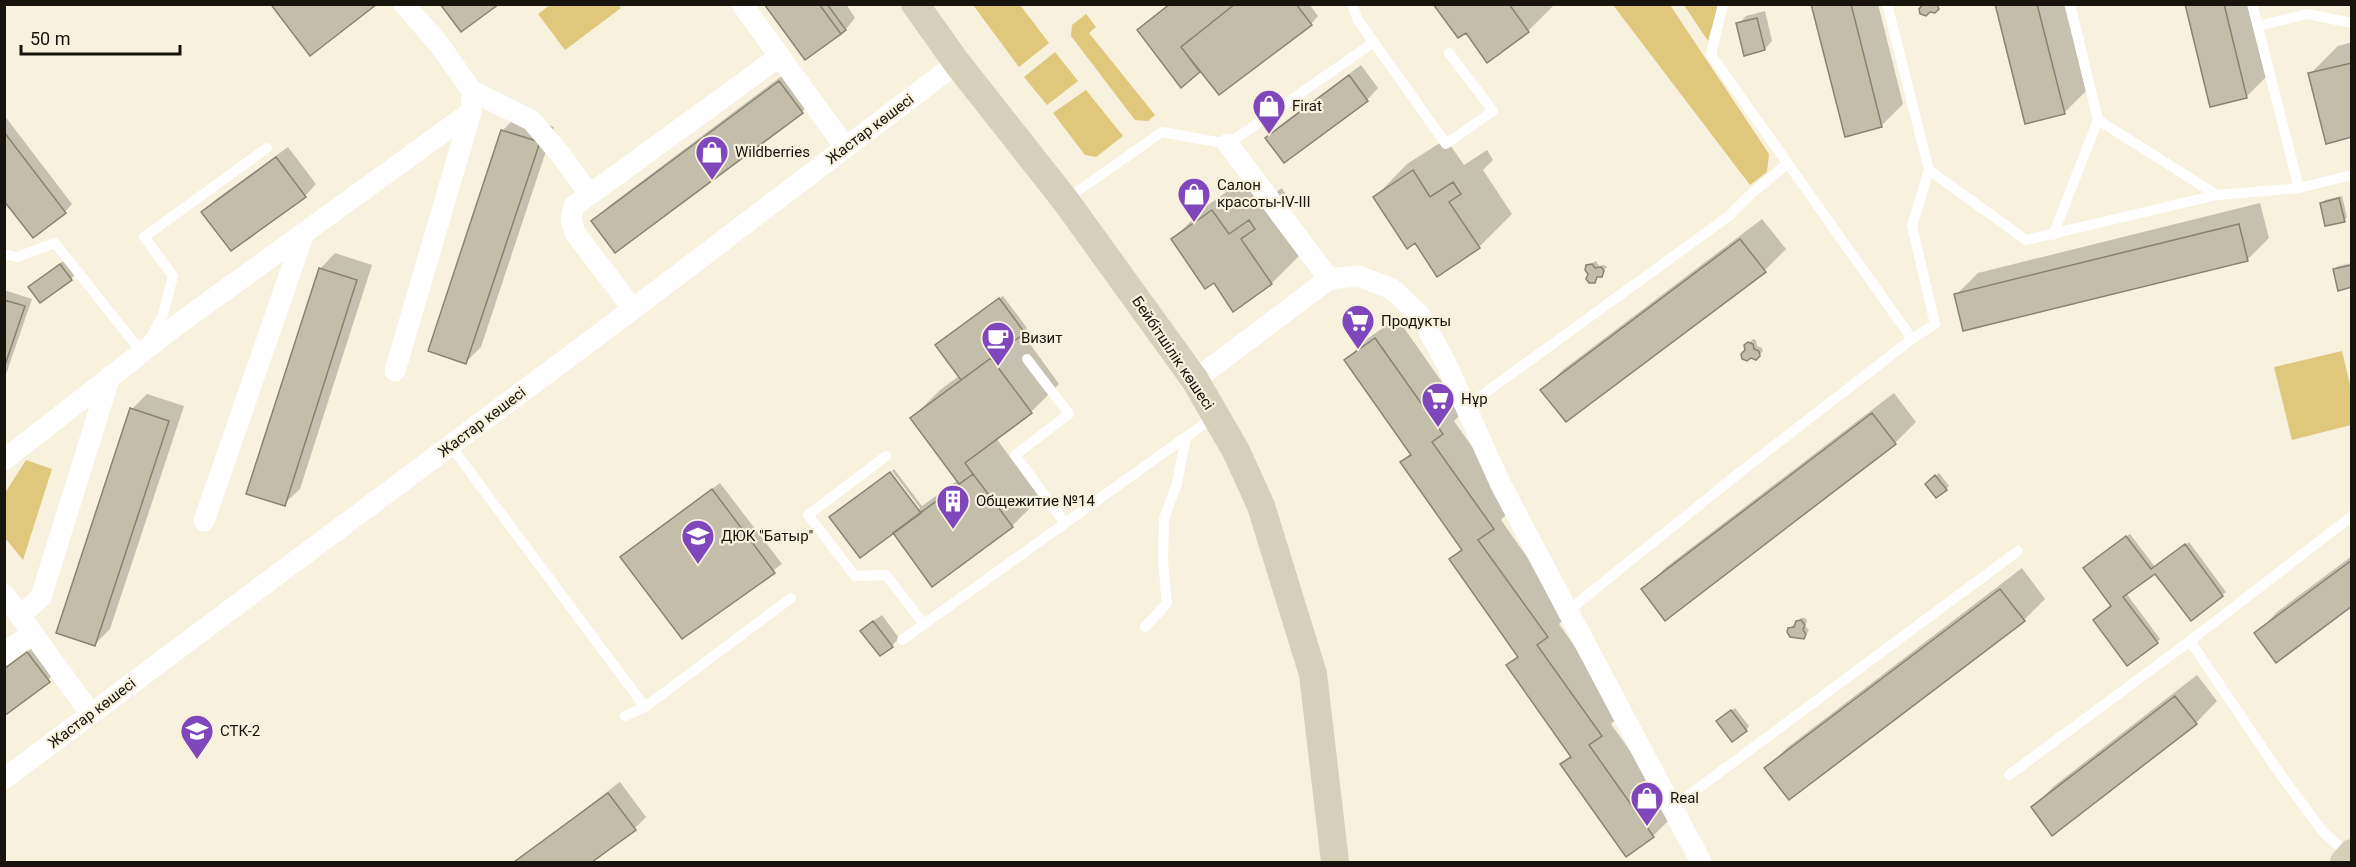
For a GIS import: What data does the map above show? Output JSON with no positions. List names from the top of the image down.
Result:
{
  "streets": {
    "street": ["Жастар көшесі", "Бейбітшілік көшесі"]
  },
  "crossings": [
    ["Жастар көшесі", "Бейбітшілік көшесі"]
  ],
  "places": {
    "shop": [
      "Firat",
      "Wildberries",
      "Салон красоты-IV-III",
      "Real"
    ],
    "supermarket": ["Продукты", "Нұр"],
    "cafe": ["Визит"],
    "building": ["Общежитие №14"],
    "school or university": ["ДЮК \"Батыр\"", "СТК-2"]
  },
  "scale_bar": "50 m"
}
